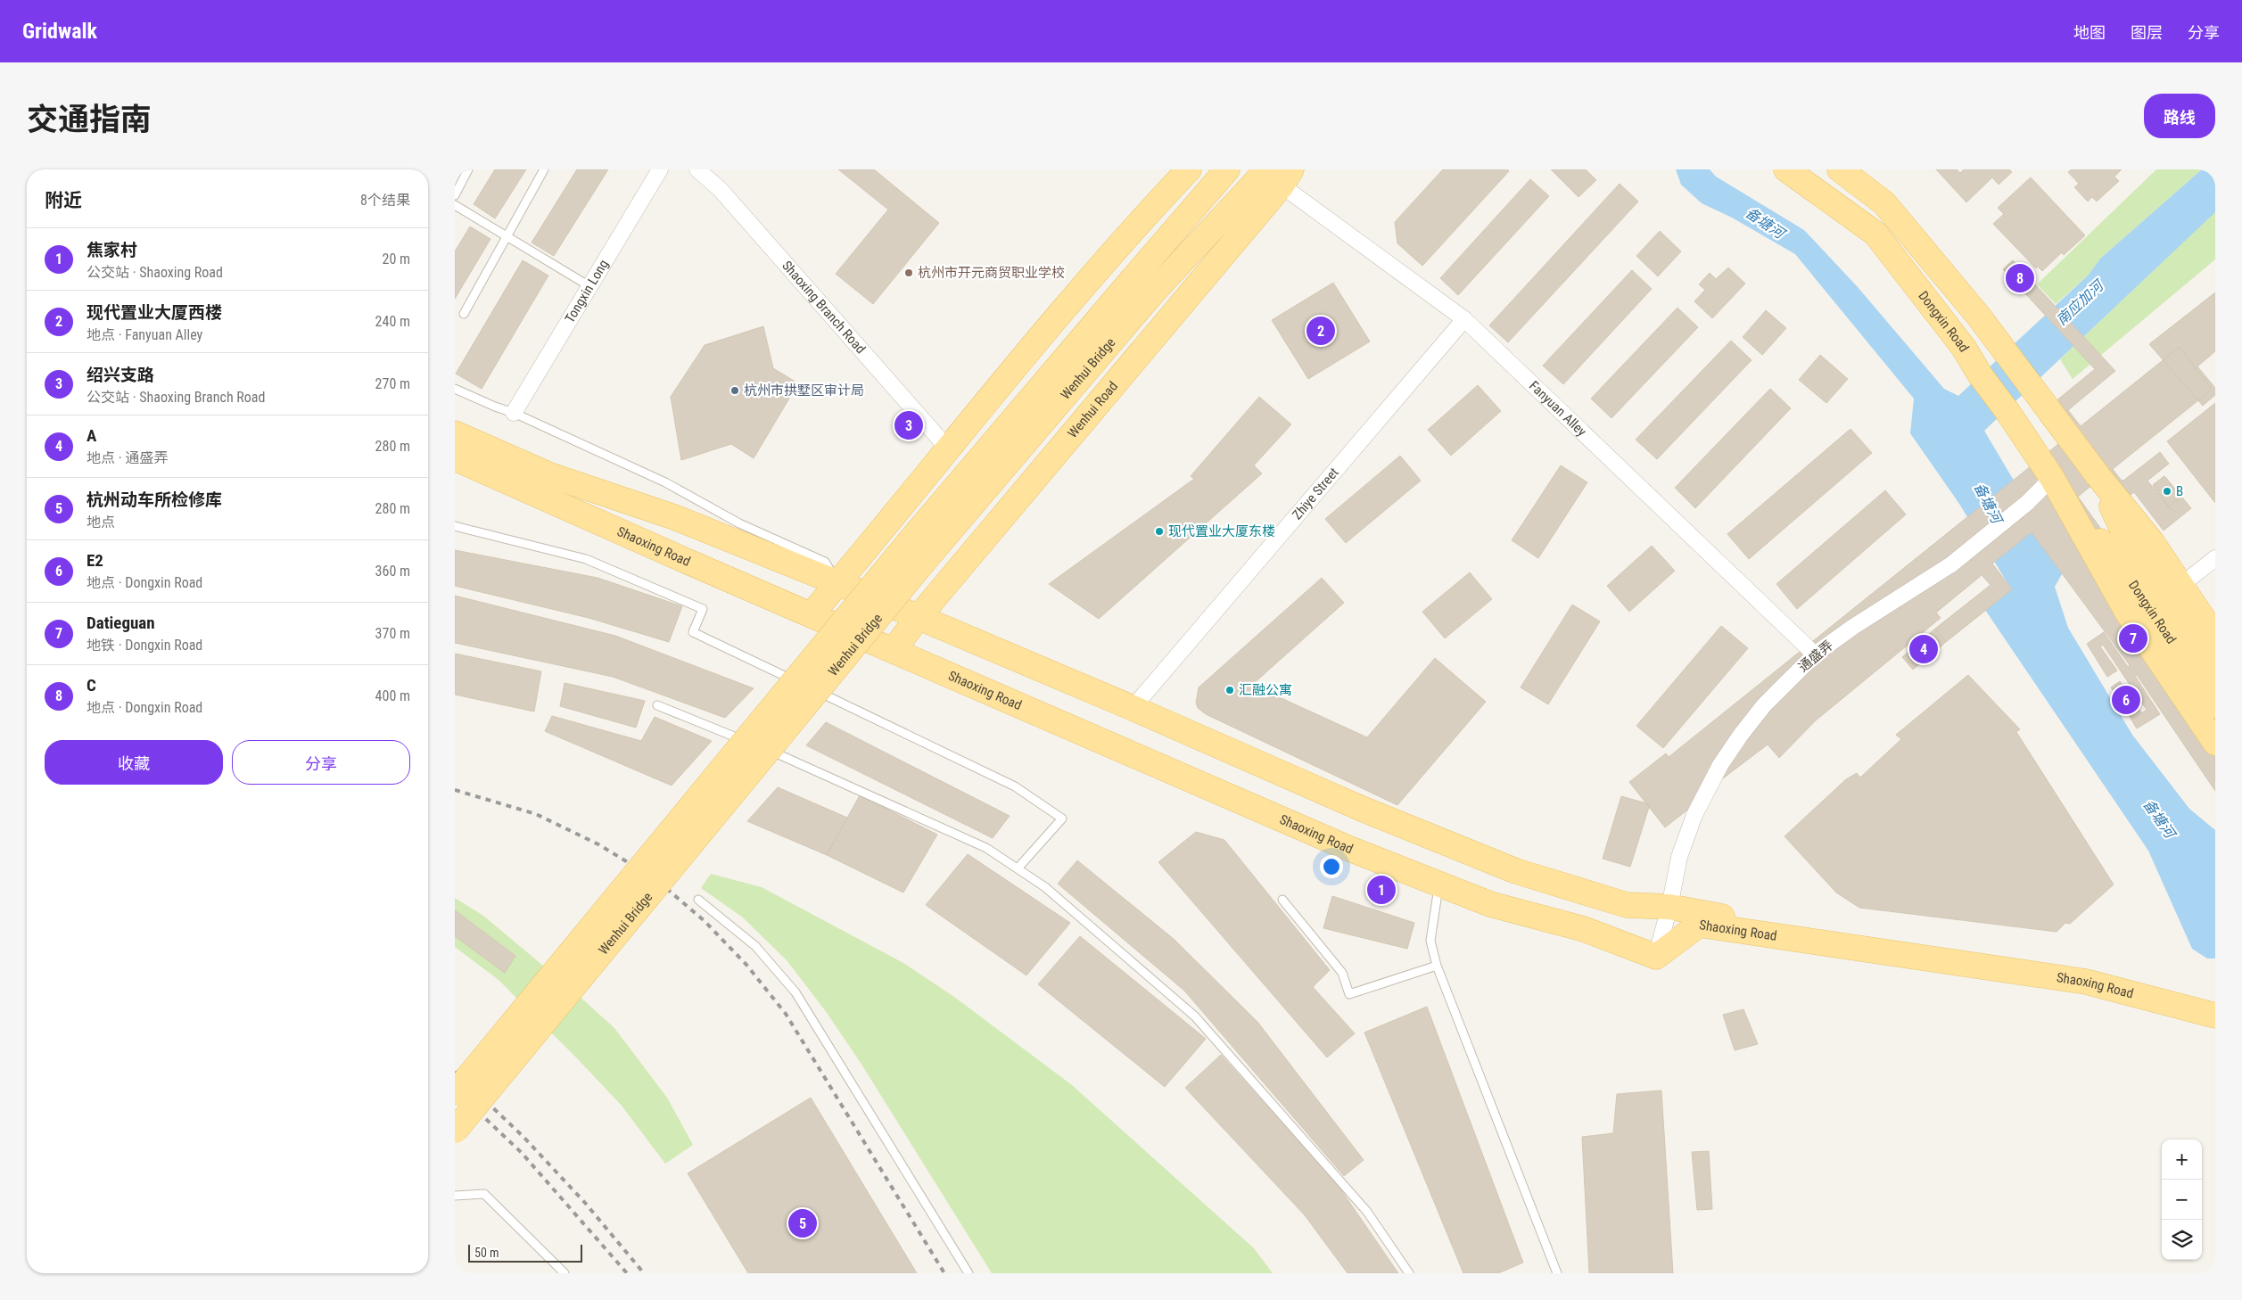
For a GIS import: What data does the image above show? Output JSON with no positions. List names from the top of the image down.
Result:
{
  "streets": {
    "main road": [
      "Dongxin Road",
      "Wenhui Bridge",
      "Wenhui Road",
      "Shaoxing Road"
    ],
    "street": [
      "Tongxin Long",
      "Shaoxing Branch Road",
      "Fanyuan Alley",
      "Zhiye Street",
      "通盛弄"
    ]
  },
  "crossings": [
    ["Dongxin Road", "通盛弄"],
    ["Wenhui Bridge", "Fanyuan Alley"],
    ["Wenhui Bridge", "Wenhui Road"],
    ["Fanyuan Alley", "Wenhui Road"],
    ["Fanyuan Alley", "Zhiye Street"],
    ["Fanyuan Alley", "通盛弄"],
    ["Wenhui Road", "Shaoxing Road"],
    ["Zhiye Street", "Shaoxing Road"],
    ["Shaoxing Road", "通盛弄"]
  ],
  "water": ["备塘河", "南应加河"],
  "places": [
    "杭州市开元商贸职业学校",
    "杭州市拱墅区审计局",
    "B",
    "现代置业大厦东楼",
    "汇融公寓"
  ],
  "scale_bar": "50 m",
  "page": {
    "header": "Gridwalk",
    "nav": ["地图", "图层", "分享"],
    "title": "交通指南",
    "buttons": [
      "路线",
      ["收藏", "分享"]
    ],
    "heading": ["附近", "8个结果"],
    "list": [
      {
        "mark": "1",
        "name": "焦家村",
        "note": "公交站 · Shaoxing Road",
        "value": "20 m"
      },
      {
        "mark": "2",
        "name": "现代置业大厦西楼",
        "note": "地点 · Fanyuan Alley",
        "value": "240 m"
      },
      {
        "mark": "3",
        "name": "绍兴支路",
        "note": "公交站 · Shaoxing Branch Road",
        "value": "270 m"
      },
      {
        "mark": "4",
        "name": "A",
        "note": "地点 · 通盛弄",
        "value": "280 m"
      },
      {
        "mark": "5",
        "name": "杭州动车所检修库",
        "note": "地点",
        "value": "280 m"
      },
      {
        "mark": "6",
        "name": "E2",
        "note": "地点 · Dongxin Road",
        "value": "360 m"
      },
      {
        "mark": "7",
        "name": "Datieguan",
        "note": "地铁 · Dongxin Road",
        "value": "370 m"
      },
      {
        "mark": "8",
        "name": "C",
        "note": "地点 · Dongxin Road",
        "value": "400 m"
      }
    ],
    "pins": [
      "8",
      "2",
      "3",
      "7",
      "4",
      "6",
      "1",
      "5"
    ],
    "map_buttons": ["+", "−"],
    "scale": "50 m"
  }
}
